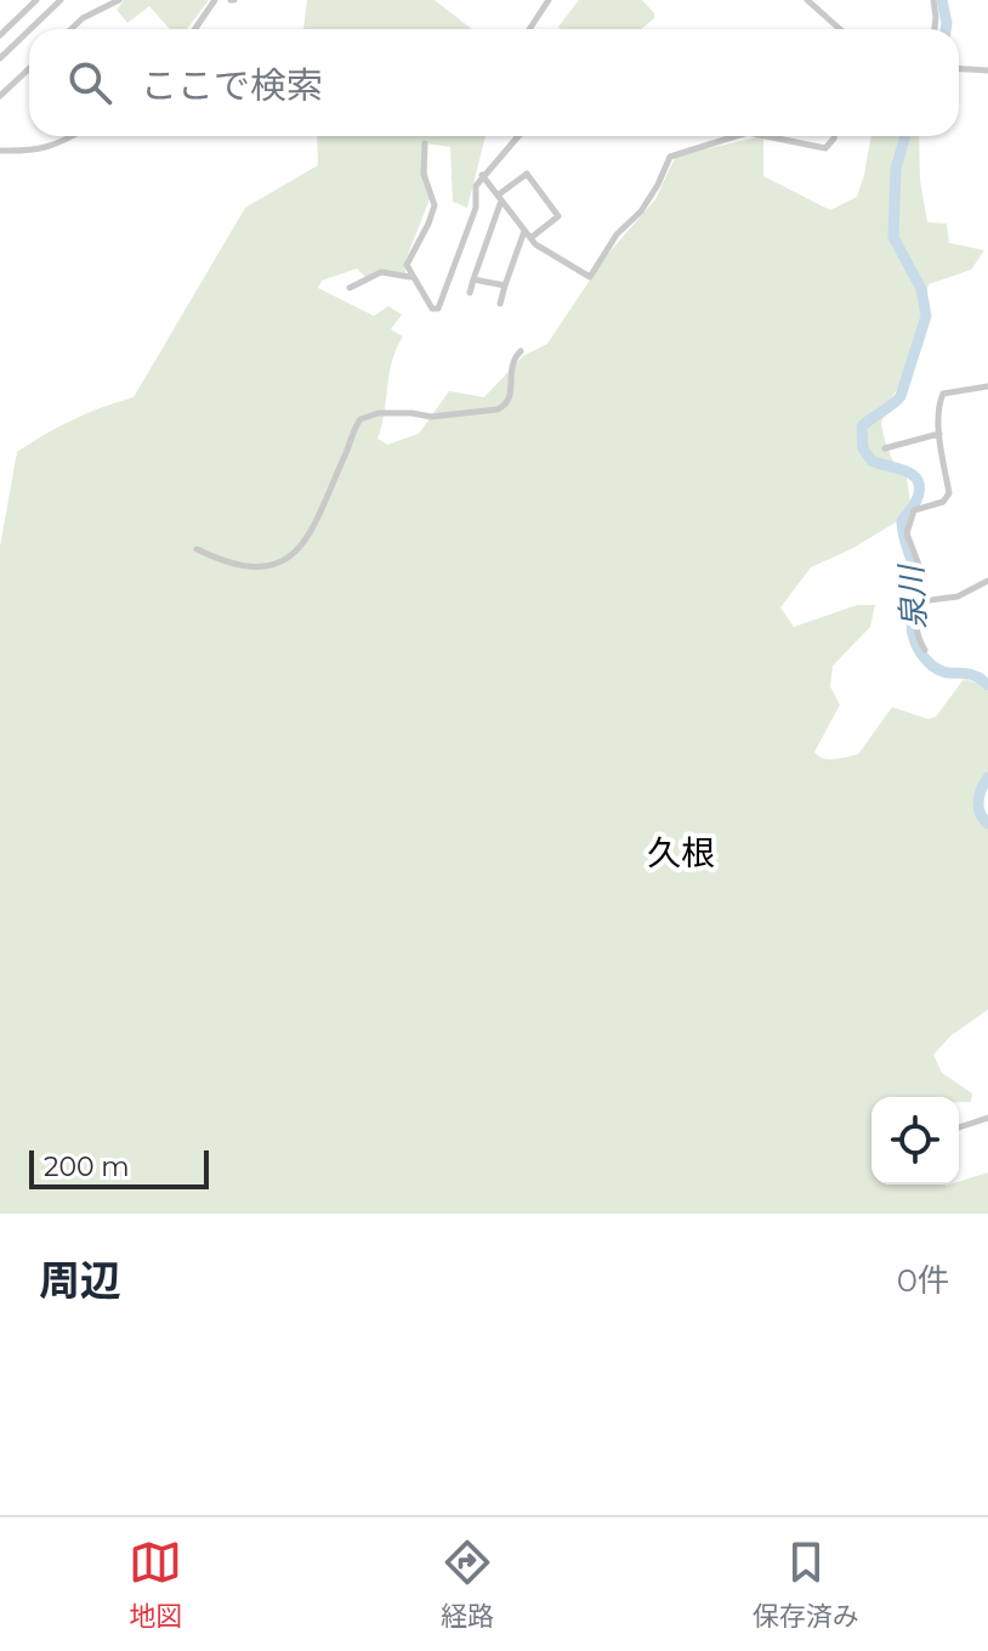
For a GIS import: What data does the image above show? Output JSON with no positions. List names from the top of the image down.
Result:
{
  "districts": ["久根"],
  "water": ["泉川"],
  "scale_bar": "200 m",
  "page": {
    "search": "ここで検索",
    "scale": "200 m",
    "heading": ["周辺", "0件"],
    "nav": ["地図", "経路", "保存済み"]
  }
}
